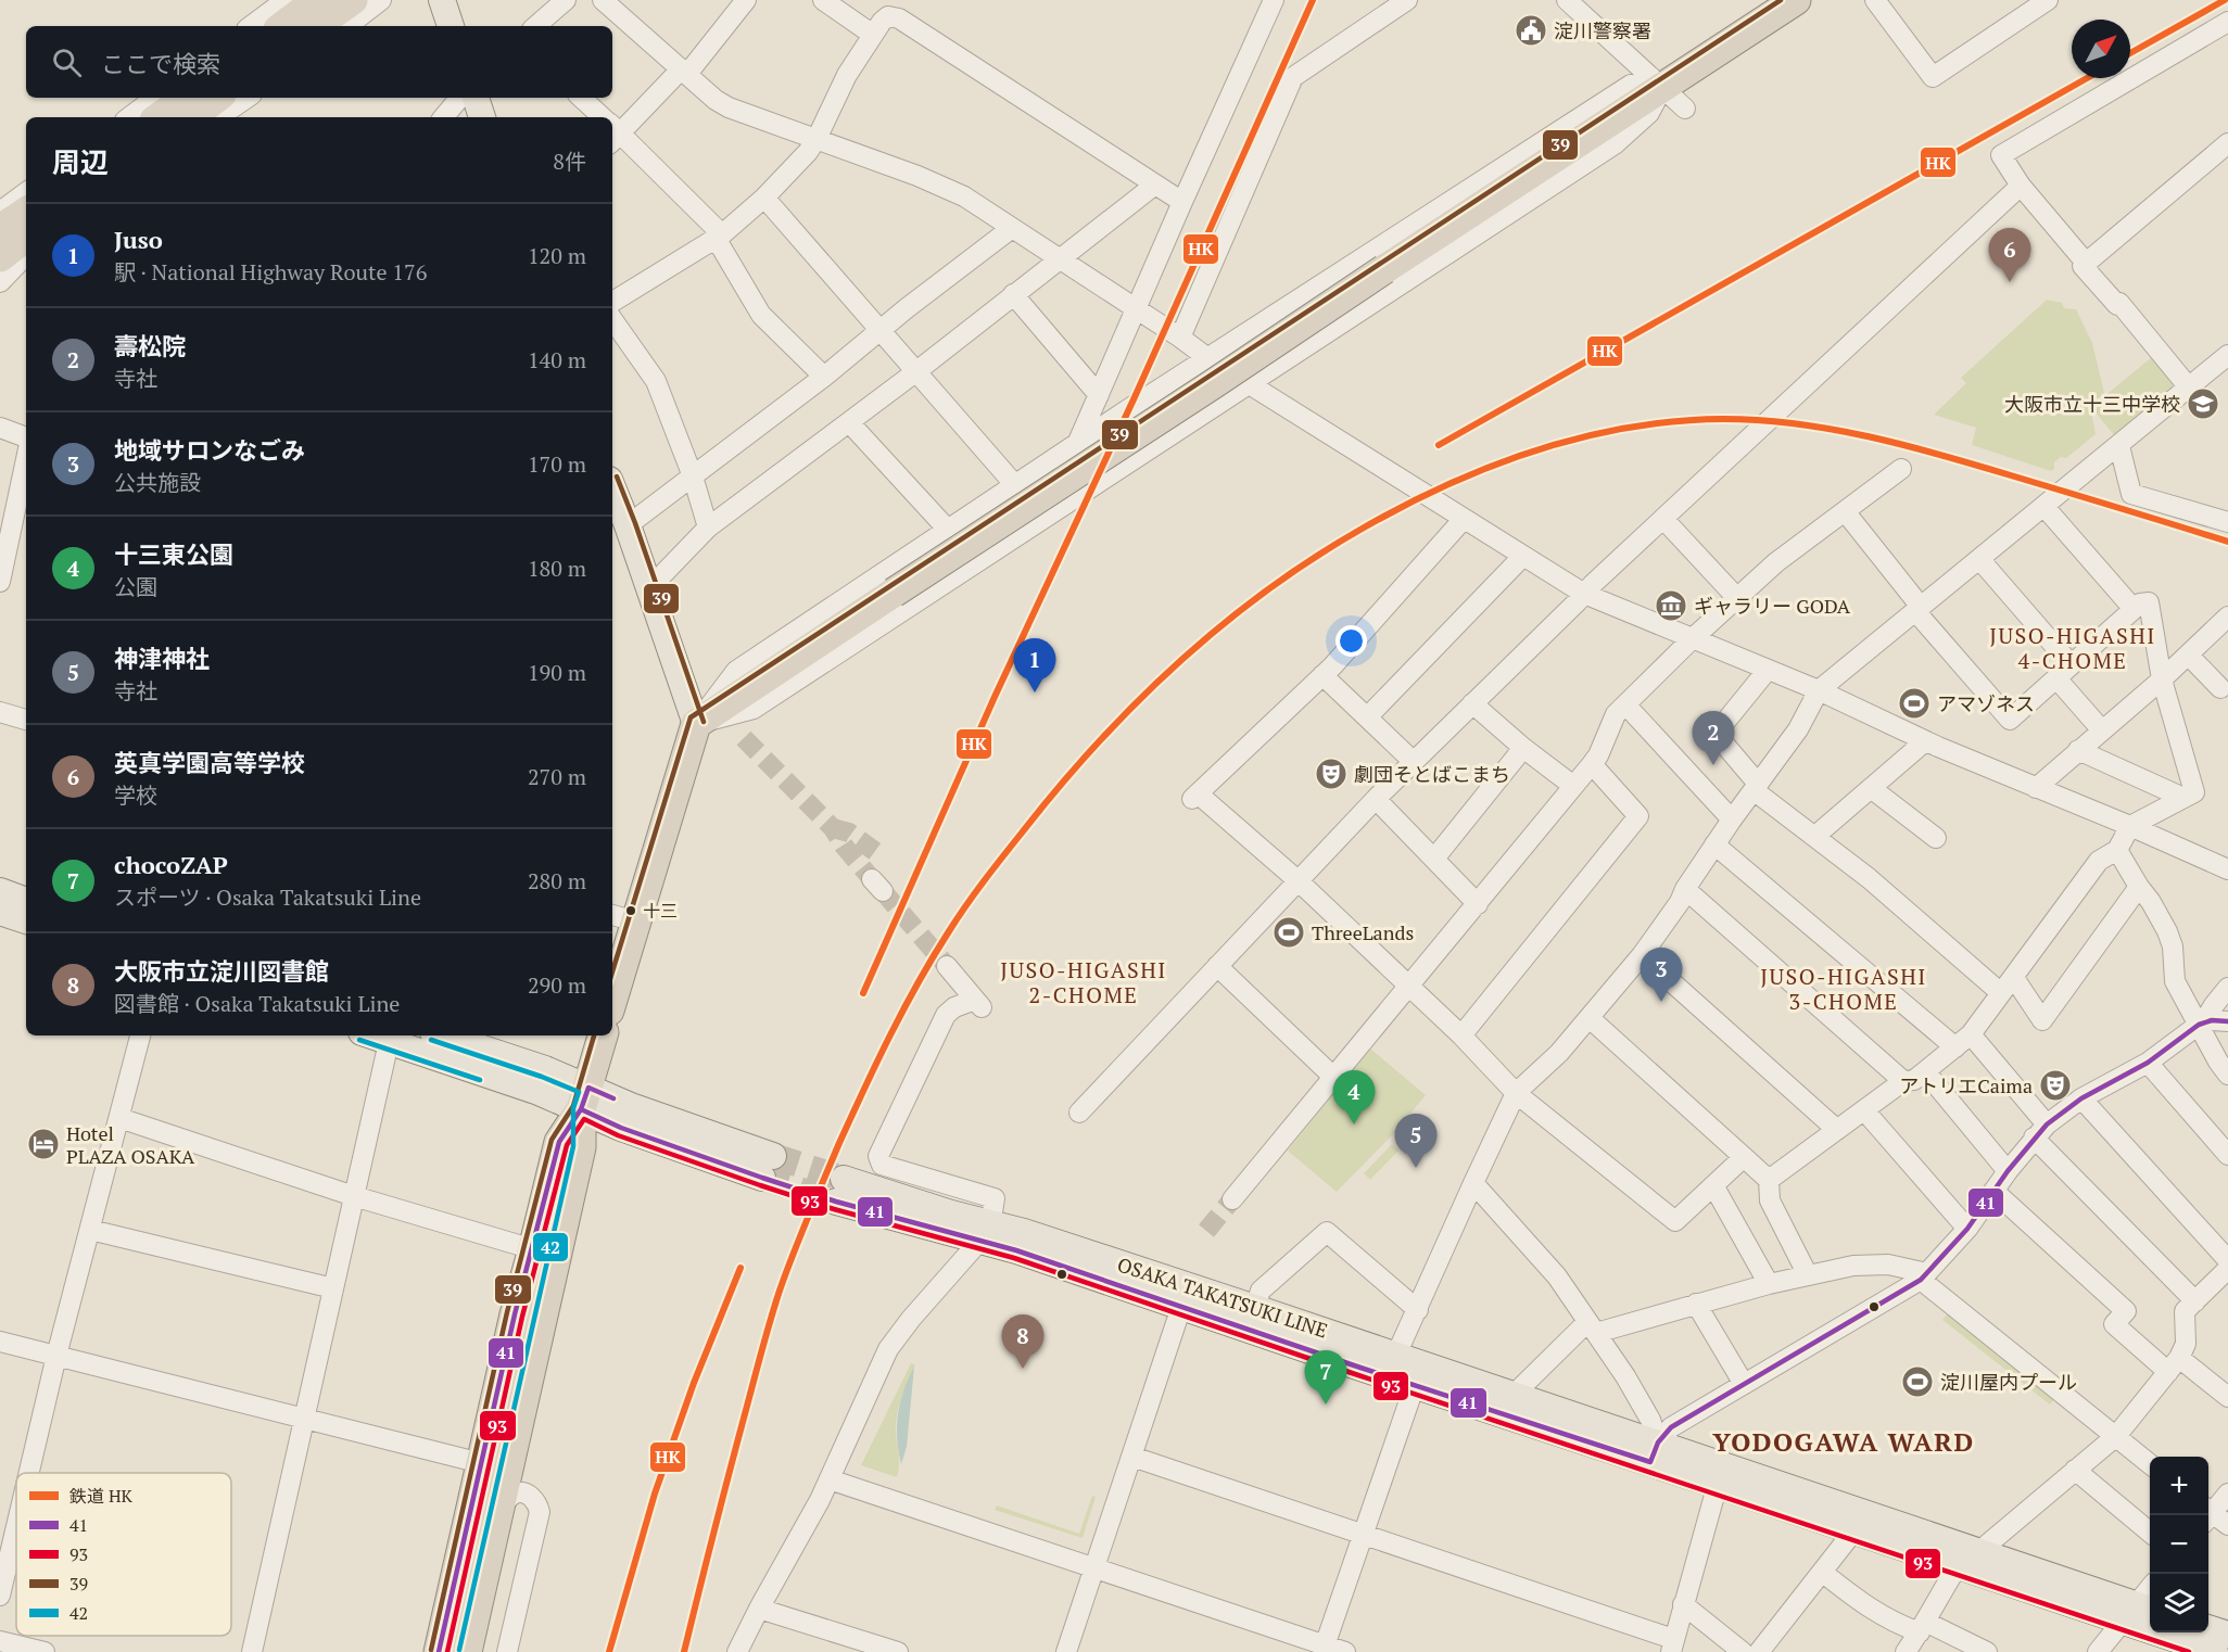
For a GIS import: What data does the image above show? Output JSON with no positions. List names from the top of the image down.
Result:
{
  "streets": {
    "main road": ["OSAKA TAKATSUKI LINE"]
  },
  "districts": [
    "JUSO-HIGASHI 4-CHOME",
    "JUSO-HIGASHI 2-CHOME",
    "JUSO-HIGASHI 3-CHOME",
    "YODOGAWA WARD"
  ],
  "places": {
    "public building": ["淀川警察署"],
    "school or university": ["大阪市立十三中学校"],
    "museum": ["ギャラリー GODA"],
    "sports": ["アマゾネス", "ThreeLands", "淀川屋内プール"],
    "theatre": ["劇団そとばこまち", "アトリエCaima"],
    "other": ["十三"],
    "hotel": ["Hotel PLAZA OSAKA"]
  },
  "lines": [
    "rail line HK",
    "transit line 39",
    "transit line 41",
    "transit line 42",
    "transit line 93"
  ],
  "legend": [
    "鉄道 HK",
    "41",
    "93",
    "39",
    "42"
  ],
  "north": "top right",
  "page": {
    "search": "ここで検索",
    "heading": ["周辺", "8件"],
    "list": [
      {
        "mark": "1",
        "name": "Juso",
        "note": "駅 · National Highway Route 176",
        "value": "120 m"
      },
      {
        "mark": "2",
        "name": "壽松院",
        "note": "寺社",
        "value": "140 m"
      },
      {
        "mark": "3",
        "name": "地域サロンなごみ",
        "note": "公共施設",
        "value": "170 m"
      },
      {
        "mark": "4",
        "name": "十三東公園",
        "note": "公園",
        "value": "180 m"
      },
      {
        "mark": "5",
        "name": "神津神社",
        "note": "寺社",
        "value": "190 m"
      },
      {
        "mark": "6",
        "name": "英真学園高等学校",
        "note": "学校",
        "value": "270 m"
      },
      {
        "mark": "7",
        "name": "chocoZAP",
        "note": "スポーツ · Osaka Takatsuki Line",
        "value": "280 m"
      },
      {
        "mark": "8",
        "name": "大阪市立淀川図書館",
        "note": "図書館 · Osaka Takatsuki Line",
        "value": "290 m"
      }
    ],
    "pins": [
      "6",
      "1",
      "2",
      "3",
      "4",
      "5",
      "8",
      "7"
    ],
    "map_buttons": ["+", "−"]
  }
}
